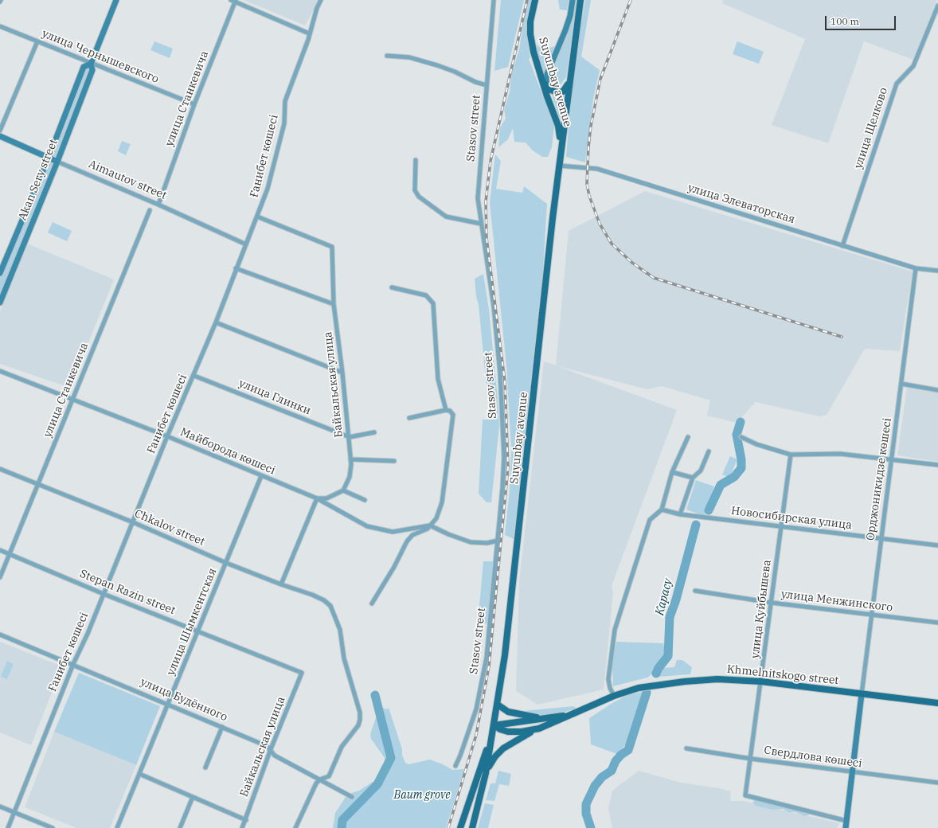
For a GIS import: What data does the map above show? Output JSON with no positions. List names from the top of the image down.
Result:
{
  "streets": {
    "main road": ["Suyunbay avenue", "Khmelnitskogo street"],
    "street": [
      "улица Чернышевского",
      "улица Станкевича",
      "Stasov street",
      "улица Щелково",
      "Ғанибет көшесі",
      "Akan Sery street",
      "Aimautov street",
      "улица Элеваторская",
      "Байкальская улица",
      "улица Глинки",
      "Майборода көшесі",
      "Орджоникидзе көшесі",
      "Новосибирская улица",
      "Chkalov street",
      "Stepan Razin street",
      "улица Менжинского",
      "улица Куйбышева",
      "улица Шымкентская",
      "улица Будённого",
      "Свердлова көшесі"
    ]
  },
  "crossings": [
    ["улица Чернышевского", "улица Станкевича"],
    ["улица Чернышевского", "Akan Sery street"],
    ["Suyunbay avenue", "улица Элеваторская"],
    ["Suyunbay avenue", "Khmelnitskogo street"],
    ["улица Станкевича", "Aimautov street"],
    ["улица Станкевича", "Майборода көшесі"],
    ["улица Станкевича", "Chkalov street"],
    ["улица Станкевича", "Stepan Razin street"],
    ["улица Щелково", "улица Элеваторская"],
    ["Ғанибет көшесі", "Aimautov street"],
    ["Ғанибет көшесі", "Байкальская улица"],
    ["Ғанибет көшесі", "улица Глинки"],
    ["Ғанибет көшесі", "Майборода көшесі"],
    ["Ғанибет көшесі", "Chkalov street"],
    ["Ғанибет көшесі", "Stepan Razin street"],
    ["Ғанибет көшесі", "улица Будённого"],
    ["Akan Sery street", "Aimautov street"],
    ["улица Элеваторская", "Орджоникидзе көшесі"],
    ["Байкальская улица", "улица Глинки"],
    ["Байкальская улица", "Stepan Razin street"],
    ["Байкальская улица", "улица Будённого"],
    ["Майборода көшесі", "улица Шымкентская"],
    ["Орджоникидзе көшесі", "Новосибирская улица"],
    ["Орджоникидзе көшесі", "улица Менжинского"],
    ["Орджоникидзе көшесі", "Khmelnitskogo street"],
    ["Новосибирская улица", "улица Куйбышева"],
    ["Chkalov street", "улица Шымкентская"],
    ["Chkalov street", "улица Будённого"],
    ["Stepan Razin street", "улица Шымкентская"],
    ["улица Менжинского", "улица Куйбышева"],
    ["улица Куйбышева", "Khmelnitskogo street"],
    ["улица Куйбышева", "Свердлова көшесі"],
    ["улица Шымкентская", "улица Будённого"]
  ],
  "water": ["Карасу"],
  "parks": ["Baum grove"],
  "scale_bar": "100 m"
}
